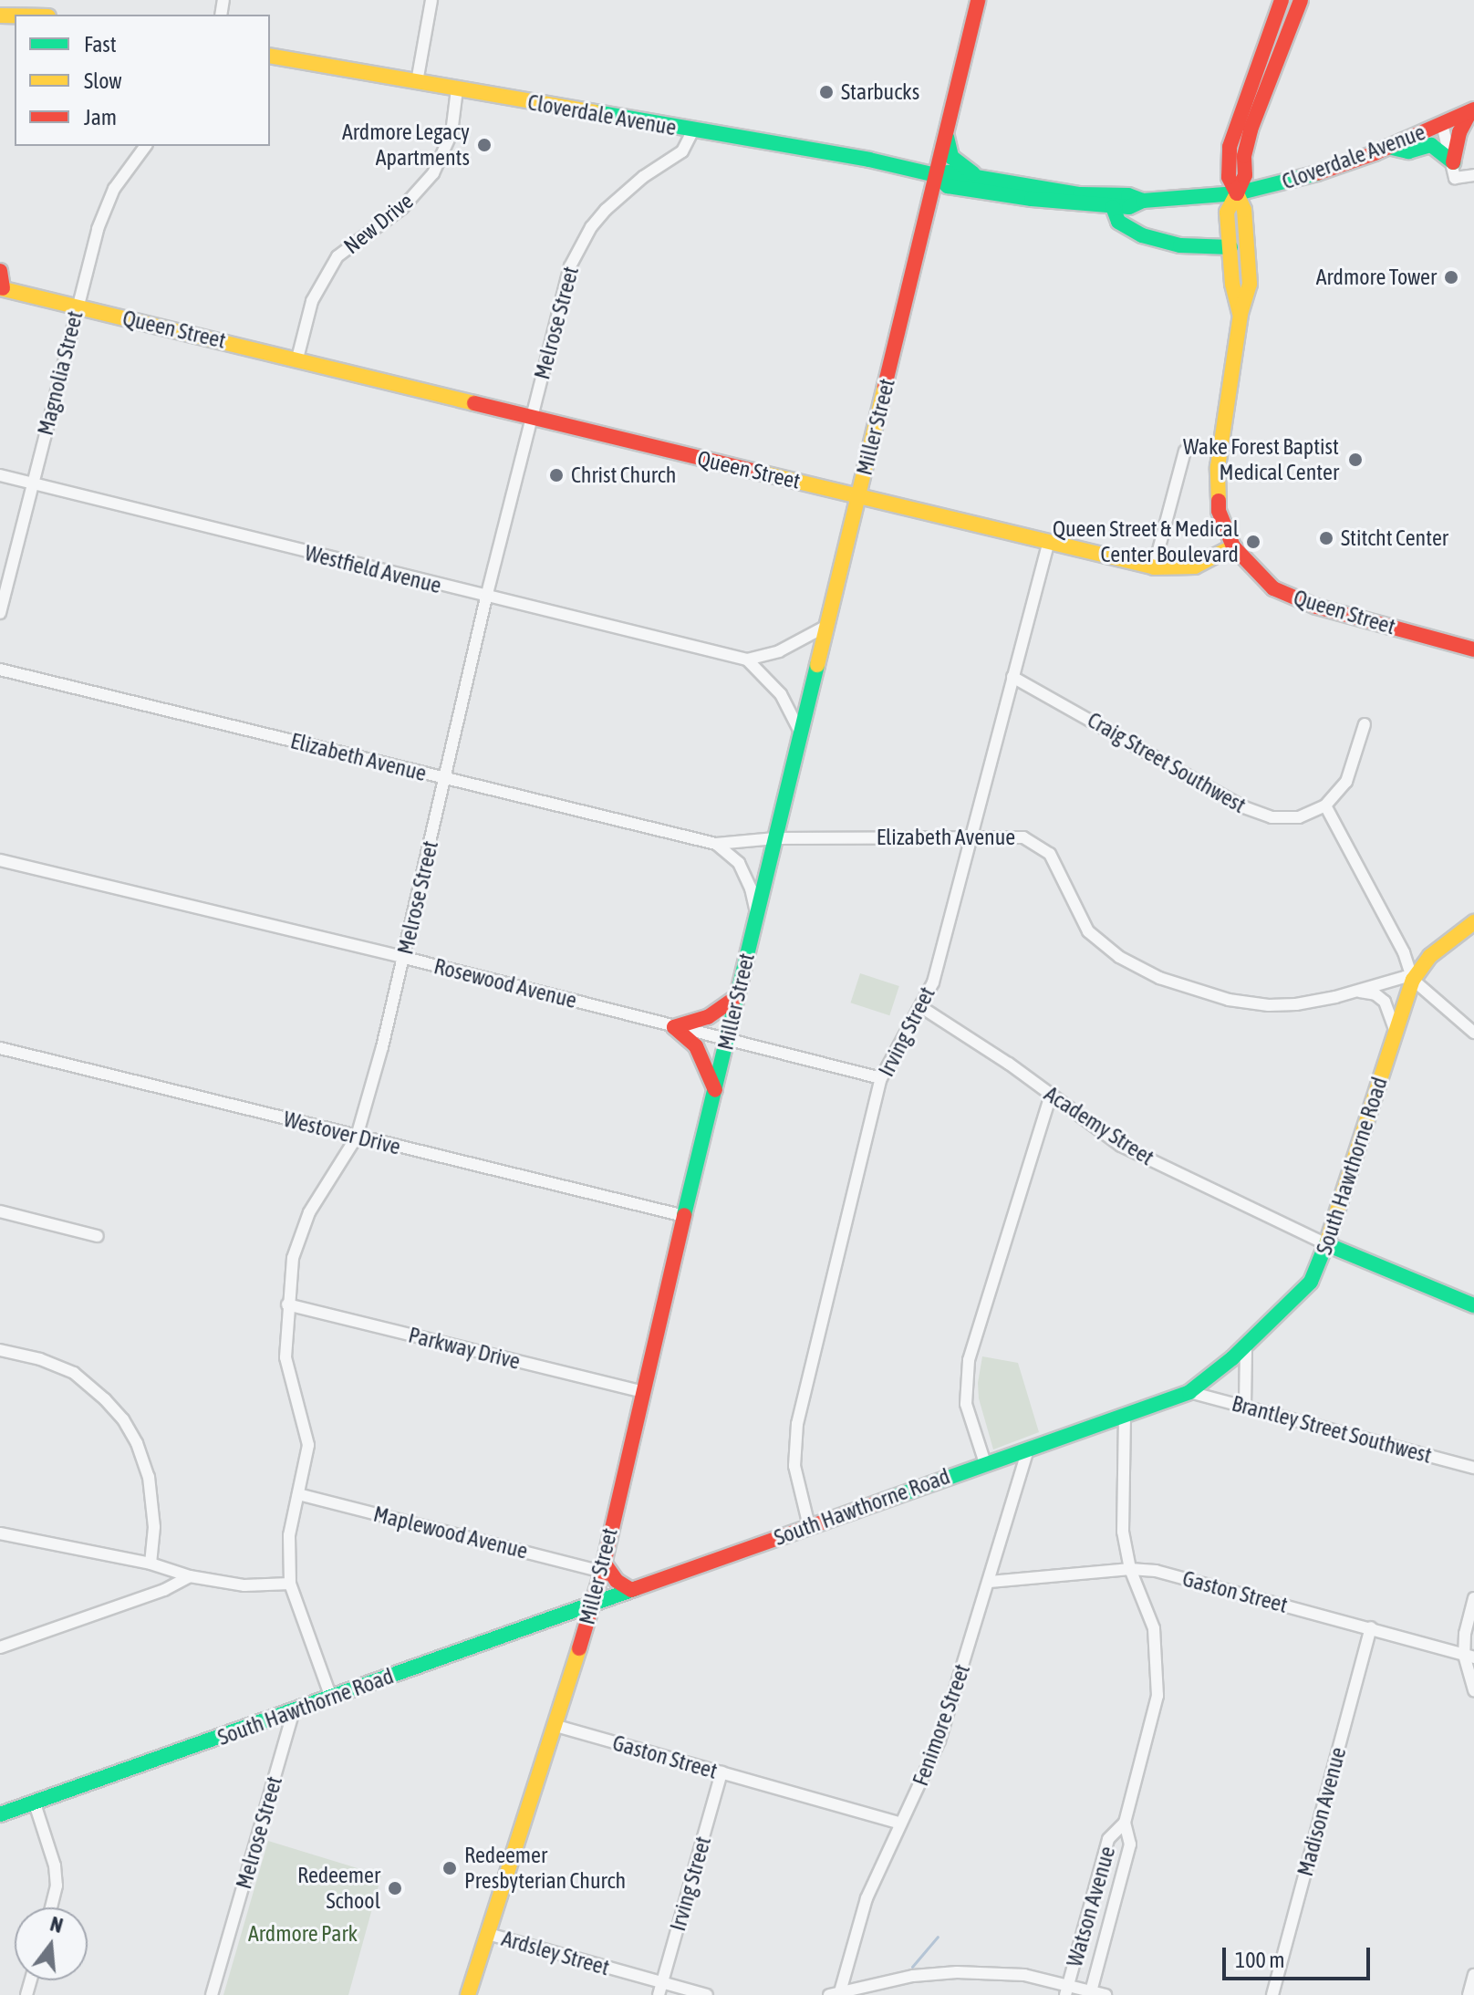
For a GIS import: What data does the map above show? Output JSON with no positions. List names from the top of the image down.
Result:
{
  "streets": {
    "main road": [
      "Cloverdale Avenue",
      "Queen Street",
      "Miller Street",
      "South Hawthorne Road"
    ],
    "street": [
      "New Drive",
      "Melrose Street",
      "Magnolia Street",
      "Westfield Avenue",
      "Elizabeth Avenue",
      "Craig Street Southwest",
      "Rosewood Avenue",
      "Irving Street",
      "Academy Street",
      "Westover Drive",
      "Parkway Drive",
      "Brantley Street Southwest",
      "Maplewood Avenue",
      "Gaston Street",
      "Fenimore Street",
      "Madison Avenue",
      "Watson Avenue",
      "Ardsley Street"
    ]
  },
  "crossings": [
    ["Cloverdale Avenue", "New Drive"],
    ["Cloverdale Avenue", "Melrose Street"],
    ["Cloverdale Avenue", "Miller Street"],
    ["New Drive", "Queen Street"],
    ["Melrose Street", "Queen Street"],
    ["Melrose Street", "Westfield Avenue"],
    ["Melrose Street", "Elizabeth Avenue"],
    ["Melrose Street", "Rosewood Avenue"],
    ["Melrose Street", "Westover Drive"],
    ["Melrose Street", "South Hawthorne Road"],
    ["Melrose Street", "Parkway Drive"],
    ["Melrose Street", "Maplewood Avenue"],
    ["Queen Street", "Magnolia Street"],
    ["Queen Street", "Miller Street"],
    ["Queen Street", "Irving Street"],
    ["Magnolia Street", "Westfield Avenue"],
    ["Miller Street", "Westfield Avenue"],
    ["Miller Street", "Elizabeth Avenue"],
    ["Miller Street", "Rosewood Avenue"],
    ["Miller Street", "Westover Drive"],
    ["Miller Street", "South Hawthorne Road"],
    ["Miller Street", "Parkway Drive"],
    ["Miller Street", "Maplewood Avenue"],
    ["Miller Street", "Gaston Street"],
    ["Miller Street", "Ardsley Street"],
    ["Elizabeth Avenue", "Irving Street"],
    ["Elizabeth Avenue", "South Hawthorne Road"],
    ["Craig Street Southwest", "Irving Street"],
    ["Rosewood Avenue", "Irving Street"],
    ["Irving Street", "Academy Street"],
    ["Irving Street", "South Hawthorne Road"],
    ["Irving Street", "Gaston Street"],
    ["Irving Street", "Ardsley Street"],
    ["Academy Street", "South Hawthorne Road"],
    ["South Hawthorne Road", "Brantley Street Southwest"],
    ["South Hawthorne Road", "Fenimore Street"],
    ["South Hawthorne Road", "Watson Avenue"],
    ["Gaston Street", "Fenimore Street"],
    ["Gaston Street", "Madison Avenue"],
    ["Gaston Street", "Watson Avenue"]
  ],
  "parks": ["Ardmore Park"],
  "places": [
    "Starbucks",
    "Ardmore Legacy Apartments",
    "Ardmore Tower",
    "Wake Forest Baptist Medical Center",
    "Christ Church",
    "Stitcht Center",
    "Queen Street & Medical Center Boulevard",
    "Redeemer Presbyterian Church",
    "Redeemer School"
  ],
  "legend": ["Fast", "Slow", "Jam"],
  "scale_bar": "100 m",
  "north": "top"
}
